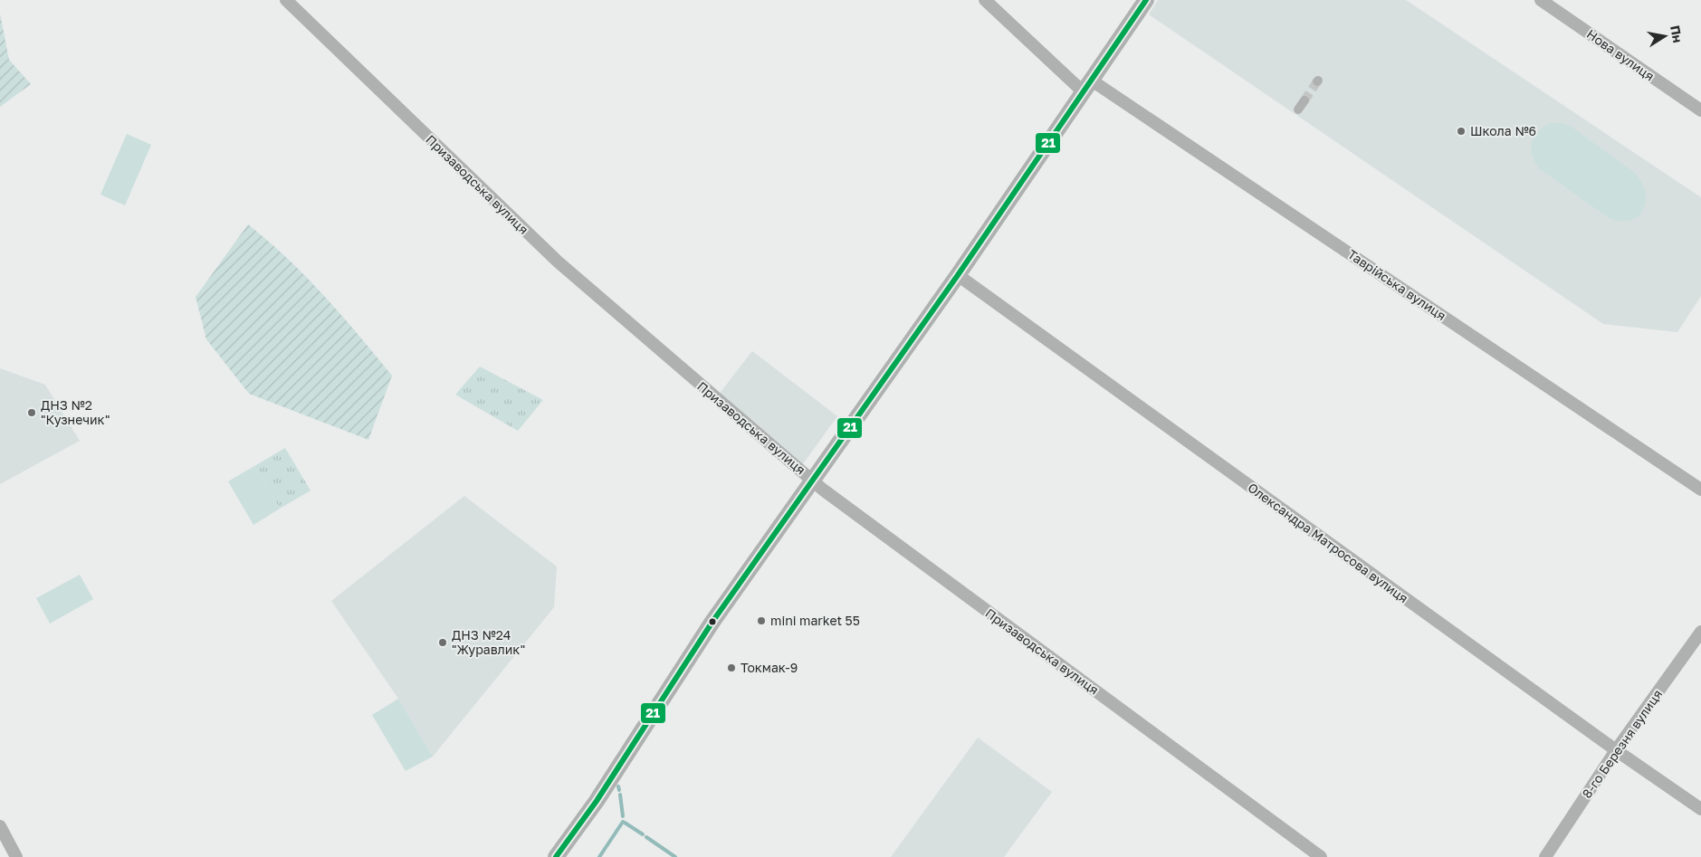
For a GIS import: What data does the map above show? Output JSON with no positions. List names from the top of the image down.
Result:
{
  "streets": {
    "street": [
      "Нова вулиця",
      "Призаводська вулиця",
      "Таврійська вулиця",
      "Олександра Матросова вулиця",
      "8-го Березня вулиця"
    ]
  },
  "crossings": [
    ["Олександра Матросова вулиця", "8-го Березня вулиця"]
  ],
  "places": [
    "Школа №6",
    "ДНЗ №2 \"Кузнечик\"",
    "mini market 55",
    "ДНЗ №24 \"Журавлик\"",
    "Токмак-9"
  ],
  "lines": ["transit line 21"],
  "north": "right"
}
